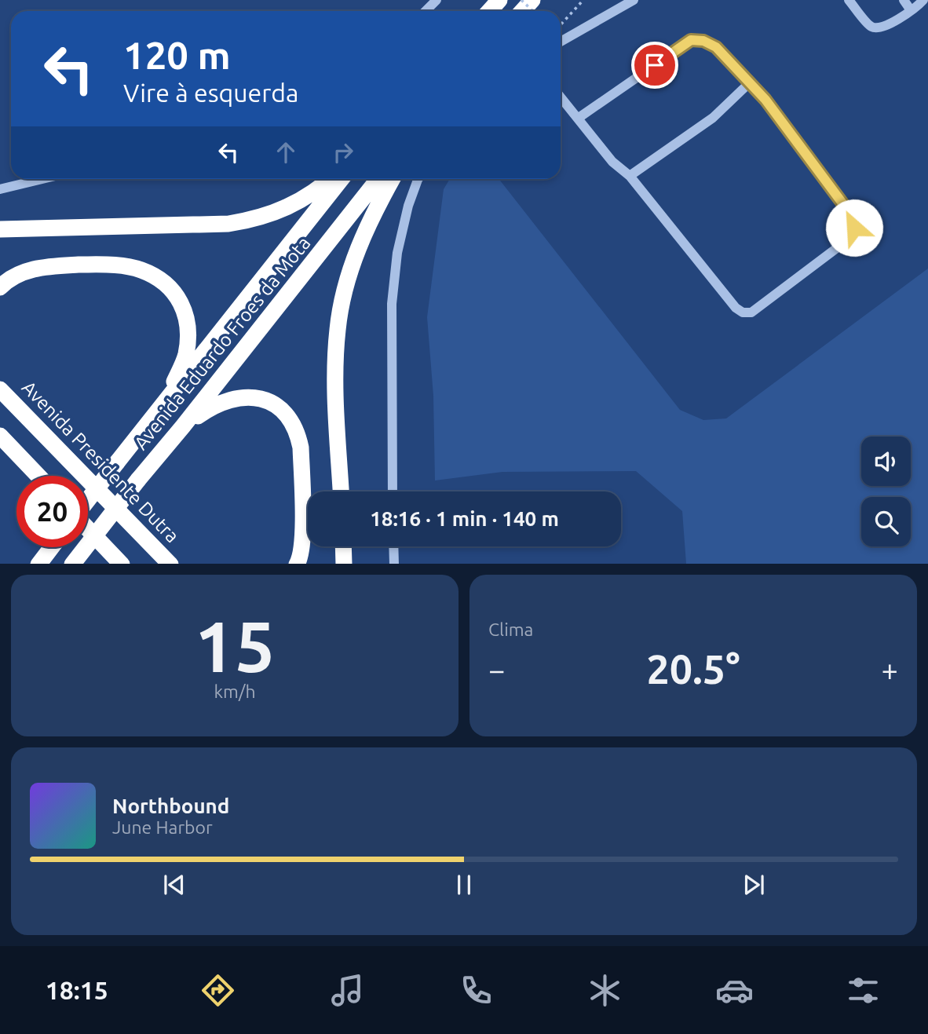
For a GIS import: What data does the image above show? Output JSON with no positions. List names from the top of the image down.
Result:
{
  "streets": {
    "highway": ["Avenida Eduardo Froes da Mota", "Avenida Presidente Dutra"]
  },
  "page": {
    "turn": ["120 m", "Vire à esquerda"],
    "limit": "20",
    "trip": "18:16 · 1 min · 140 m",
    "tile": [
      ["15", "km/h"],
      "Clima"
    ],
    "heat": ["−", "20.5°", "+"],
    "song": ["Northbound", "June Harbor"],
    "tabs": "18:15"
  }
}
